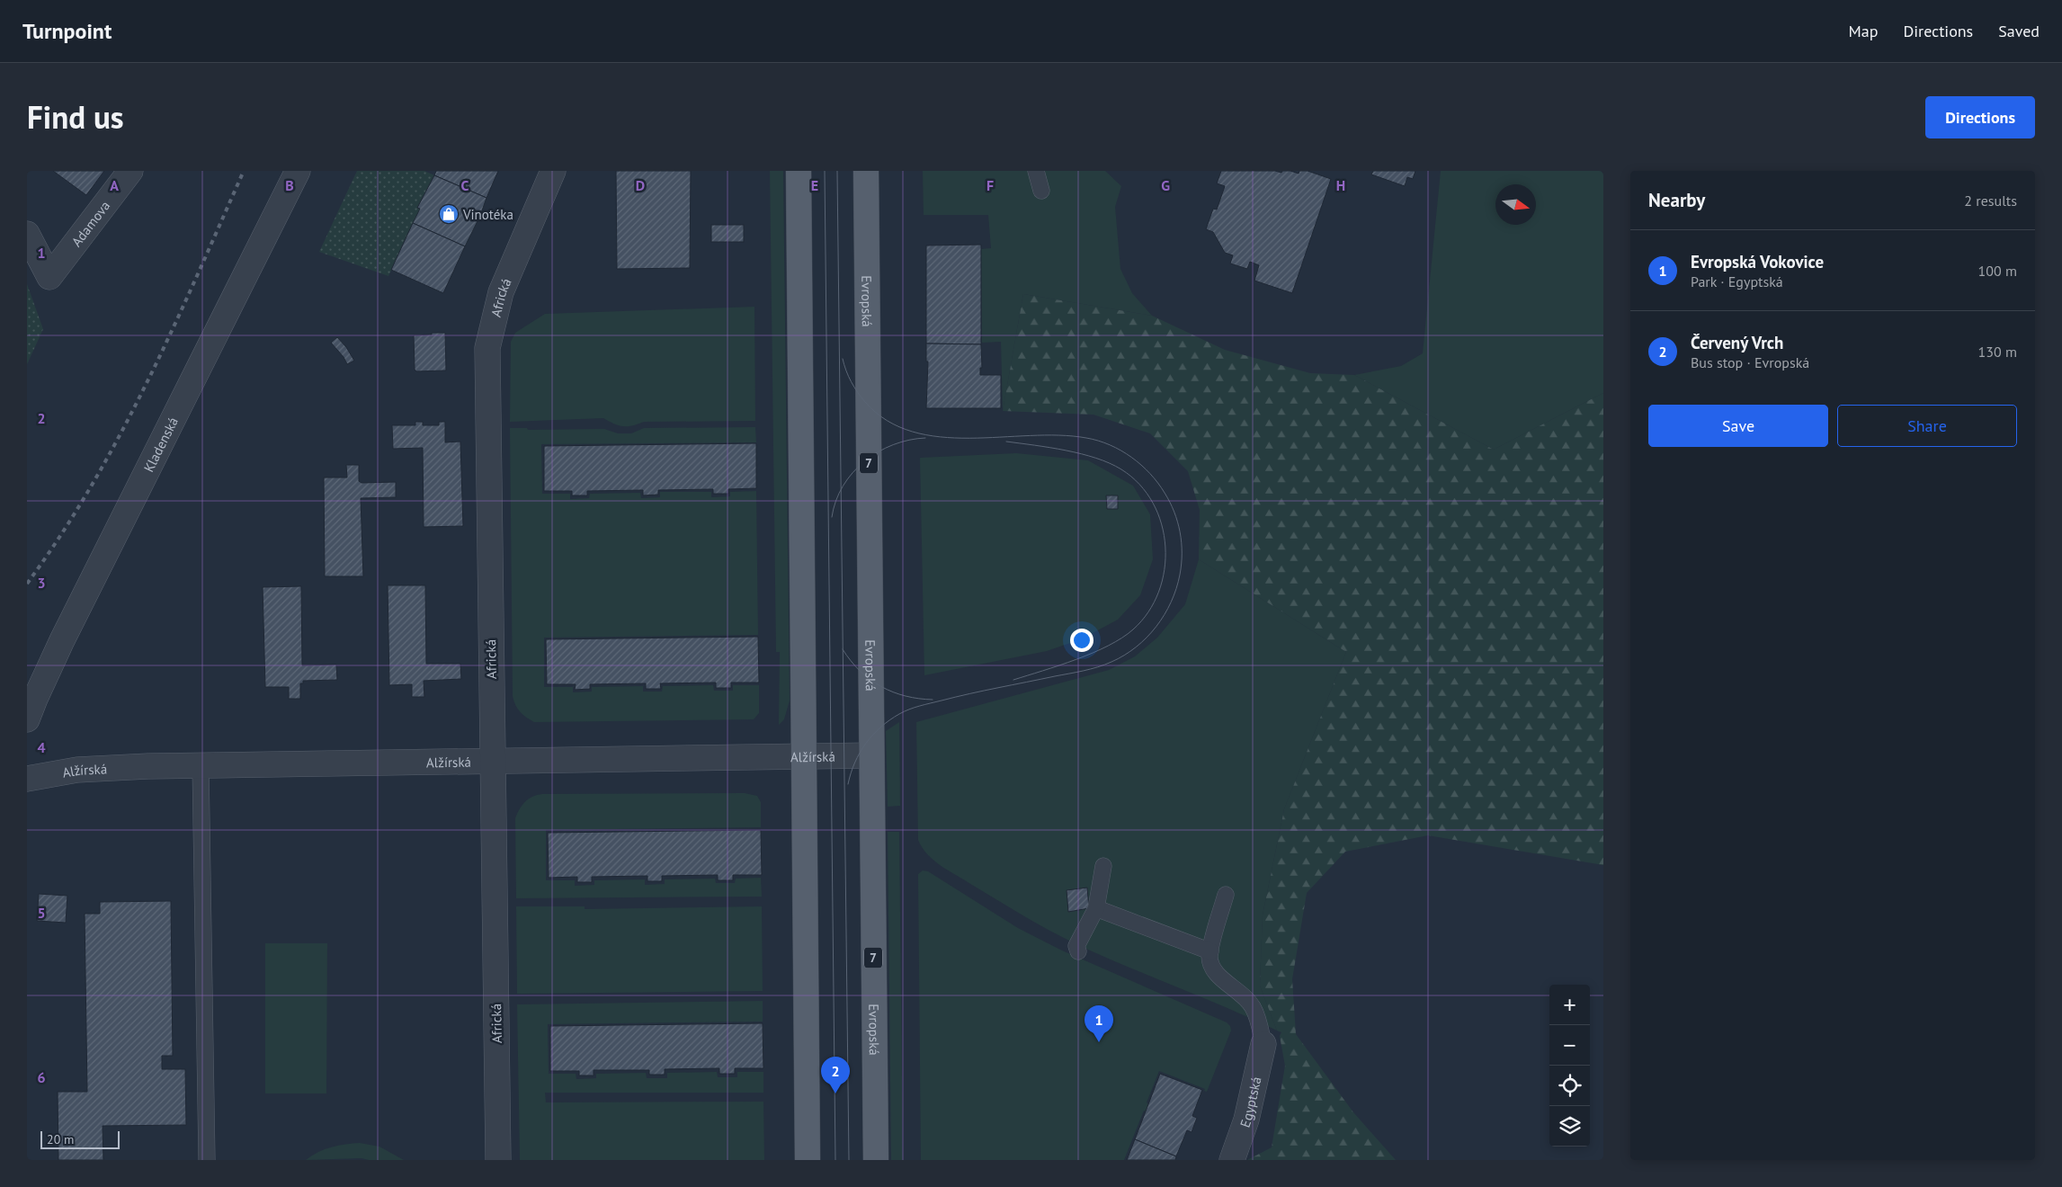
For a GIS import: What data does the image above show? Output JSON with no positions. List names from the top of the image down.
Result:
{
  "streets": {
    "main road": ["Evropská", "7"],
    "street": [
      "Adamova",
      "Africká",
      "Kladenská",
      "Alžírská",
      "Egyptská"
    ]
  },
  "crossings": [
    ["Africká", "Alžírská"],
    ["Evropská", "Alžírská"]
  ],
  "places": {
    "shop": ["Vinotéka"]
  },
  "scale_bar": "20 m",
  "north": "right",
  "page": {
    "header": "Turnpoint",
    "nav": ["Map", "Directions", "Saved"],
    "title": "Find us",
    "buttons": [
      "Directions",
      ["Save", "Share"]
    ],
    "heading": ["Nearby", "2 results"],
    "list": [
      {
        "mark": "1",
        "name": "Evropská Vokovice",
        "note": "Park · Egyptská",
        "value": "100 m"
      },
      {
        "mark": "2",
        "name": "Červený Vrch",
        "note": "Bus stop · Evropská",
        "value": "130 m"
      }
    ],
    "map_buttons": ["+", "−"],
    "pins": ["1", "2"],
    "scale": "20 m"
  },
  "grid": {
    "columns": [
      "A",
      "B",
      "C",
      "D",
      "E",
      "F",
      "G",
      "H"
    ],
    "rows": [
      "1",
      "2",
      "3",
      "4",
      "5",
      "6"
    ]
  }
}
